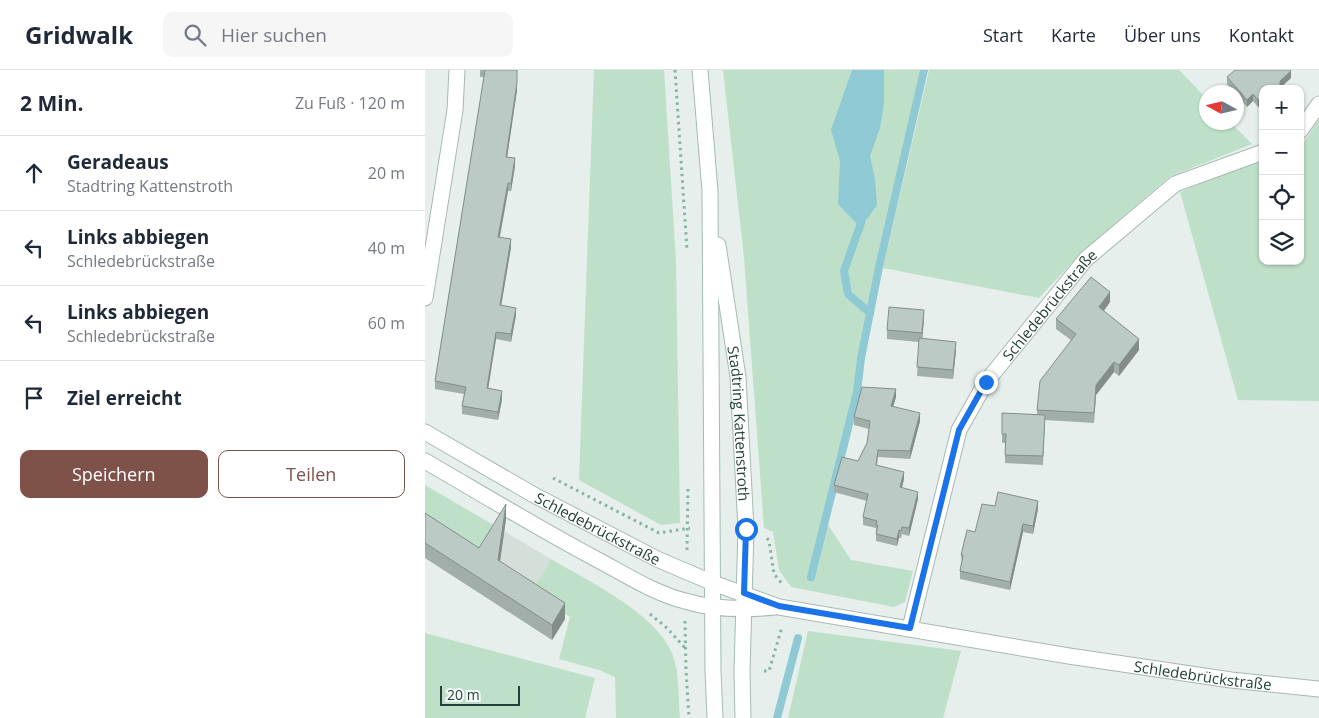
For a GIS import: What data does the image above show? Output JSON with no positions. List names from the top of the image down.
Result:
{
  "streets": {
    "street": ["Schledebrückstraße", "Stadtring Kattenstroth"]
  },
  "crossings": [
    ["Schledebrückstraße", "Stadtring Kattenstroth"]
  ],
  "scale_bar": "20 m",
  "north": "left",
  "page": {
    "header": "Gridwalk",
    "search": "Hier suchen",
    "nav": [
      "Start",
      "Karte",
      "Über uns",
      "Kontakt"
    ],
    "heading": ["2 Min.", "Zu Fuß · 120 m"],
    "map_buttons": ["+", "−"],
    "list": [
      ["Geradeaus", "Stadtring Kattenstroth", "20 m"],
      ["Links abbiegen", "Schledebrückstraße", "40 m"],
      ["Links abbiegen", "Schledebrückstraße", "60 m"],
      "Ziel erreicht"
    ],
    "buttons": ["Speichern", "Teilen"],
    "scale": "20 m"
  }
}
